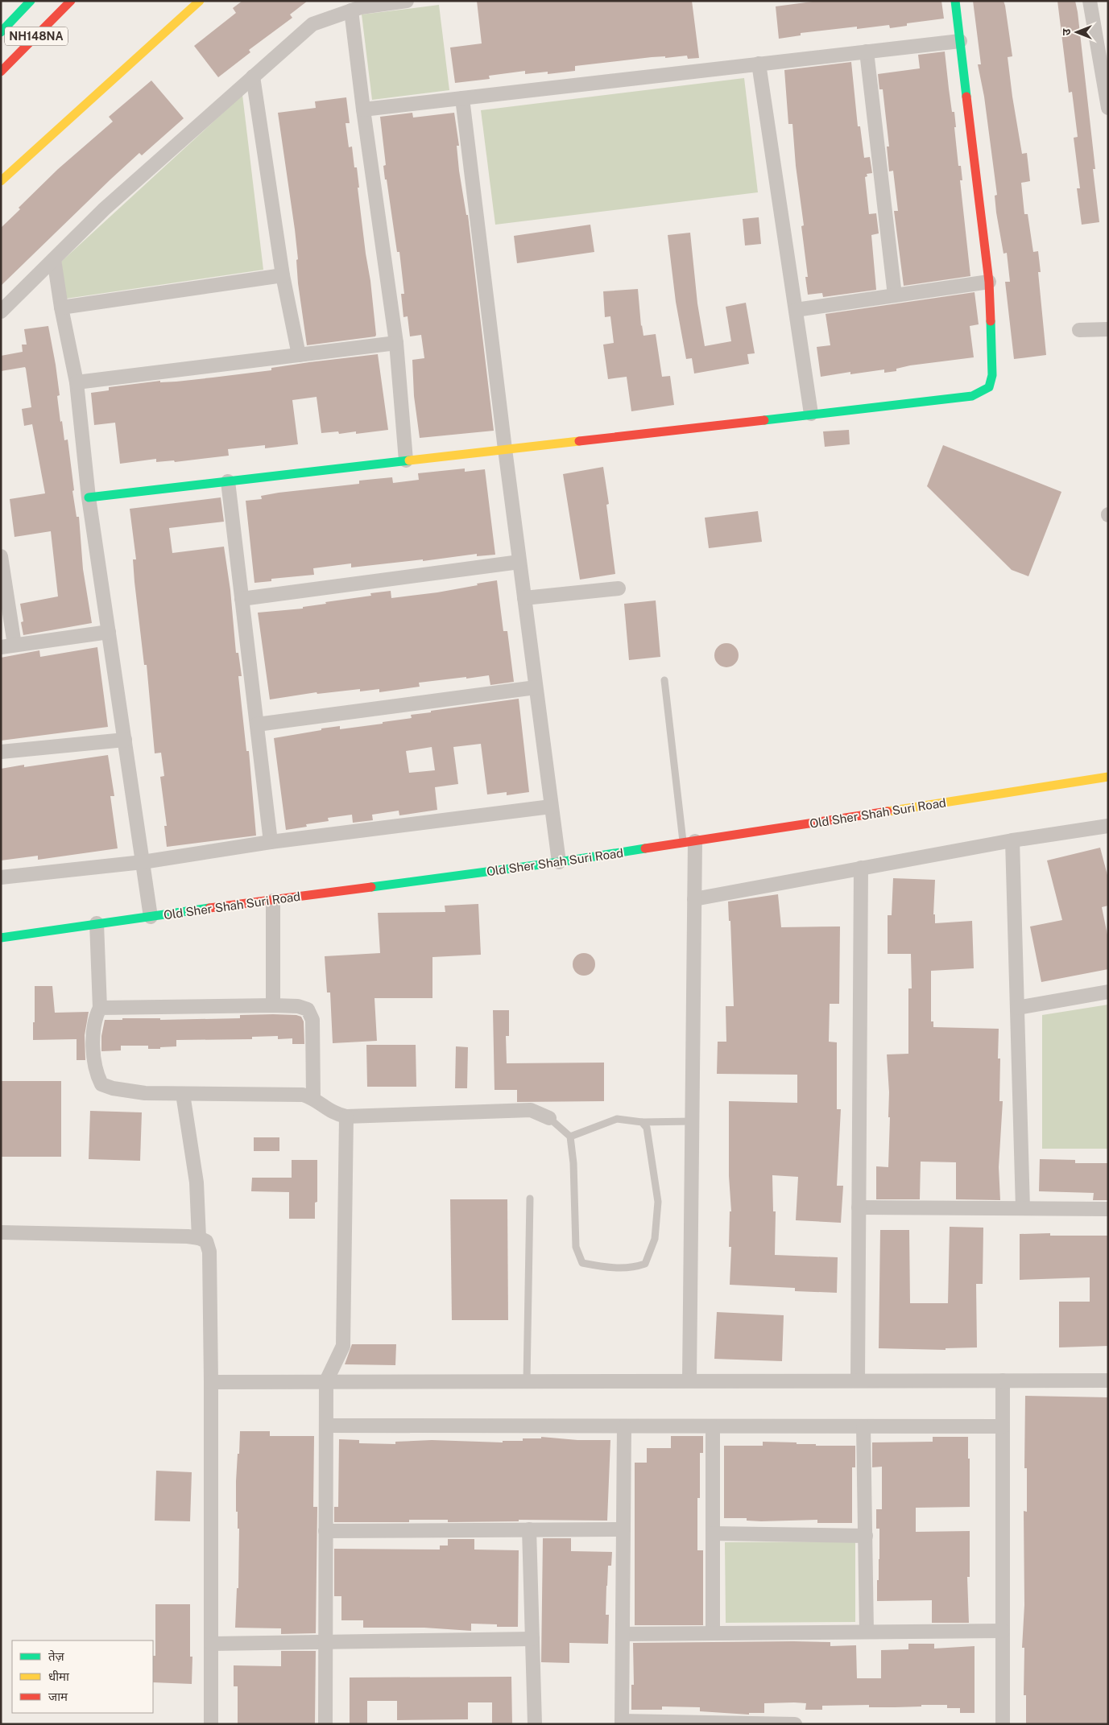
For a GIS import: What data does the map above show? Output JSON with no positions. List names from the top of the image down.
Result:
{
  "streets": {
    "main road": ["NH148NA", "Old Sher Shah Suri Road"]
  },
  "legend": ["तेज़", "धीमा", "जाम"],
  "north": "left"
}
